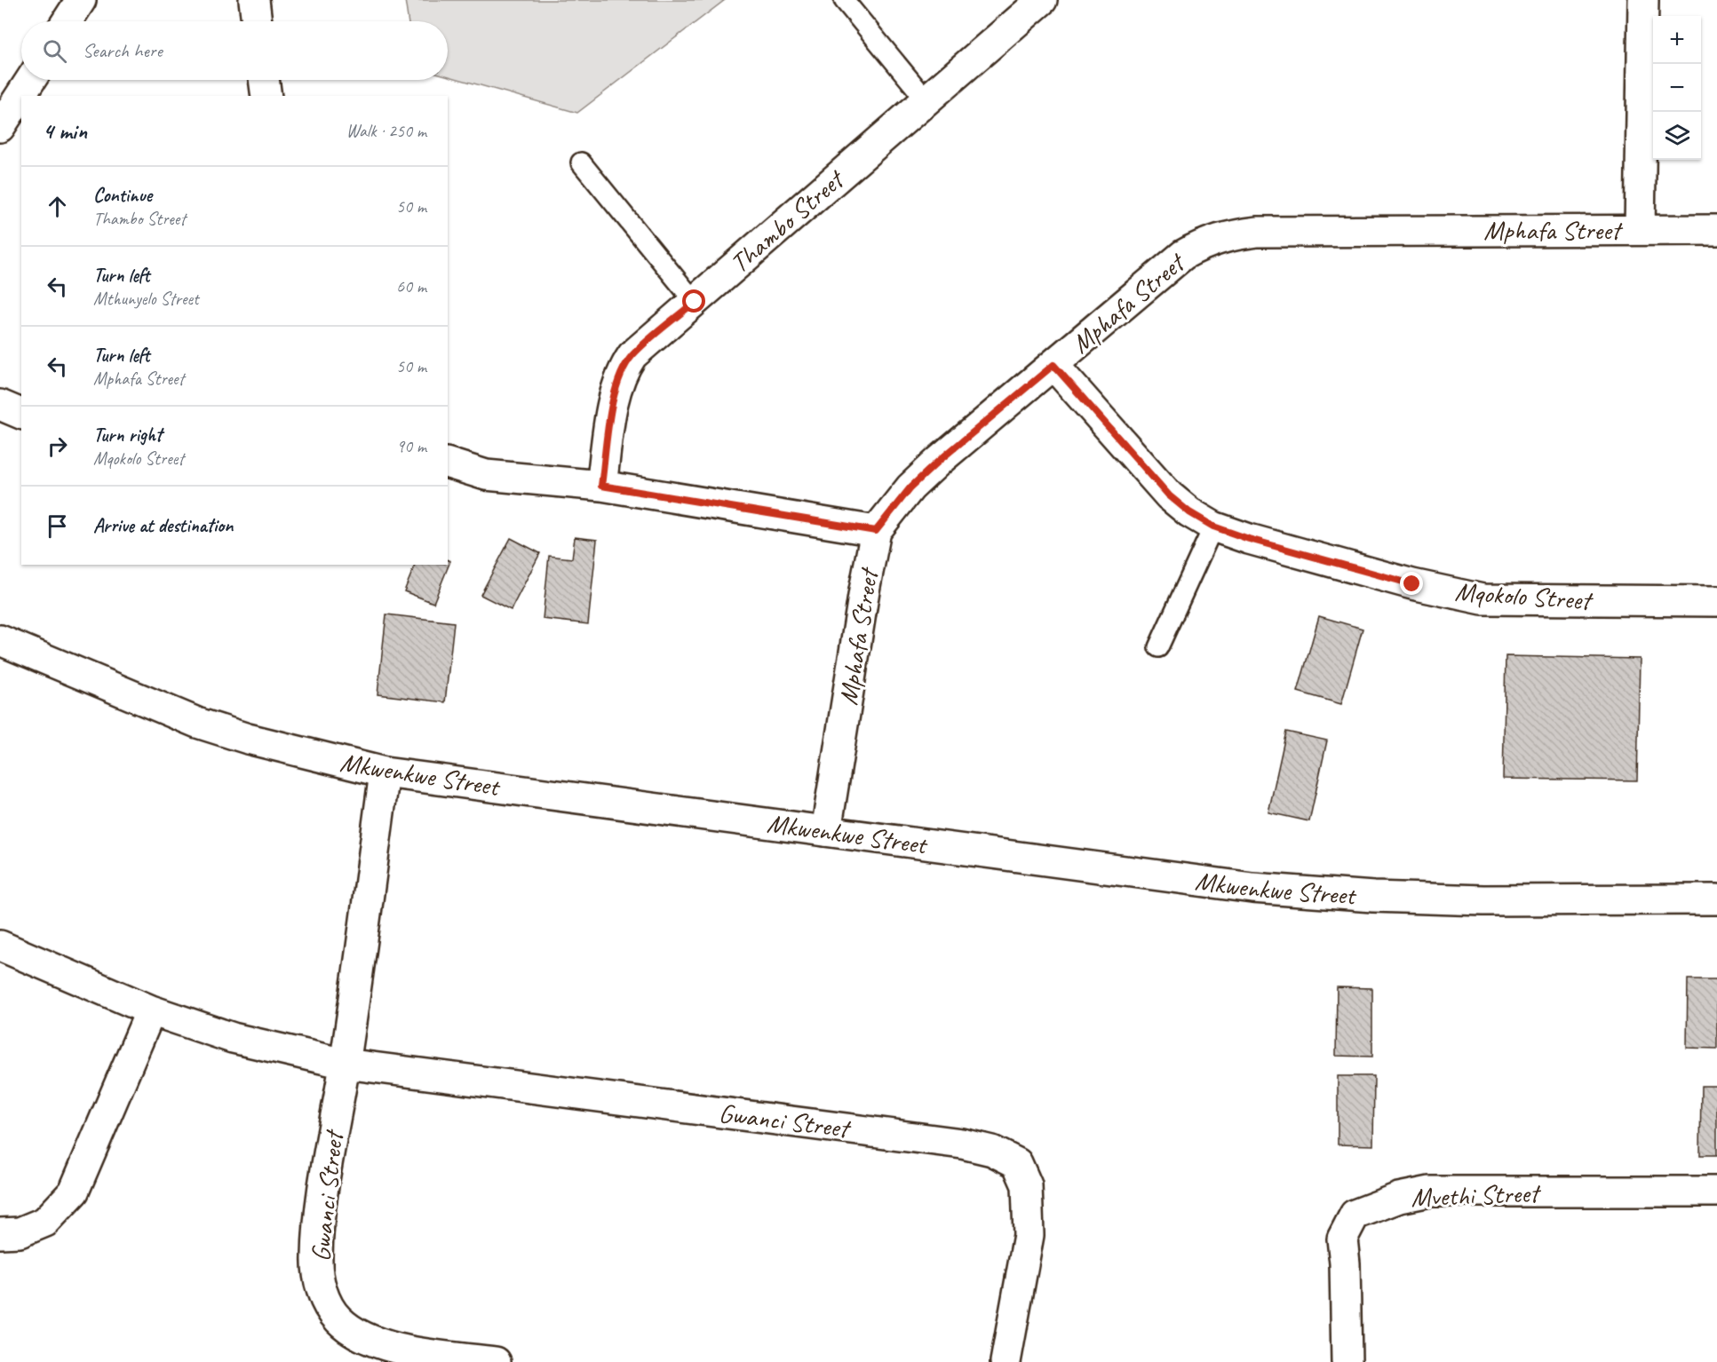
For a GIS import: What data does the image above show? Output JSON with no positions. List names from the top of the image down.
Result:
{
  "streets": {
    "street": [
      "Thambo Street",
      "Mphafa Street",
      "Mqokolo Street",
      "Mkwenkwe Street",
      "Gwanci Street",
      "Mvethi Street"
    ]
  },
  "crossings": [
    ["Mphafa Street", "Mqokolo Street"],
    ["Mphafa Street", "Mkwenkwe Street"],
    ["Mkwenkwe Street", "Gwanci Street"]
  ],
  "page": {
    "map_buttons": ["+", "−"],
    "search": "Search here",
    "heading": ["4 min", "Walk · 250 m"],
    "list": [
      ["Continue", "Thambo Street", "50 m"],
      ["Turn left", "Mthunyelo Street", "60 m"],
      ["Turn left", "Mphafa Street", "50 m"],
      ["Turn right", "Mqokolo Street", "90 m"],
      "Arrive at destination"
    ]
  }
}
